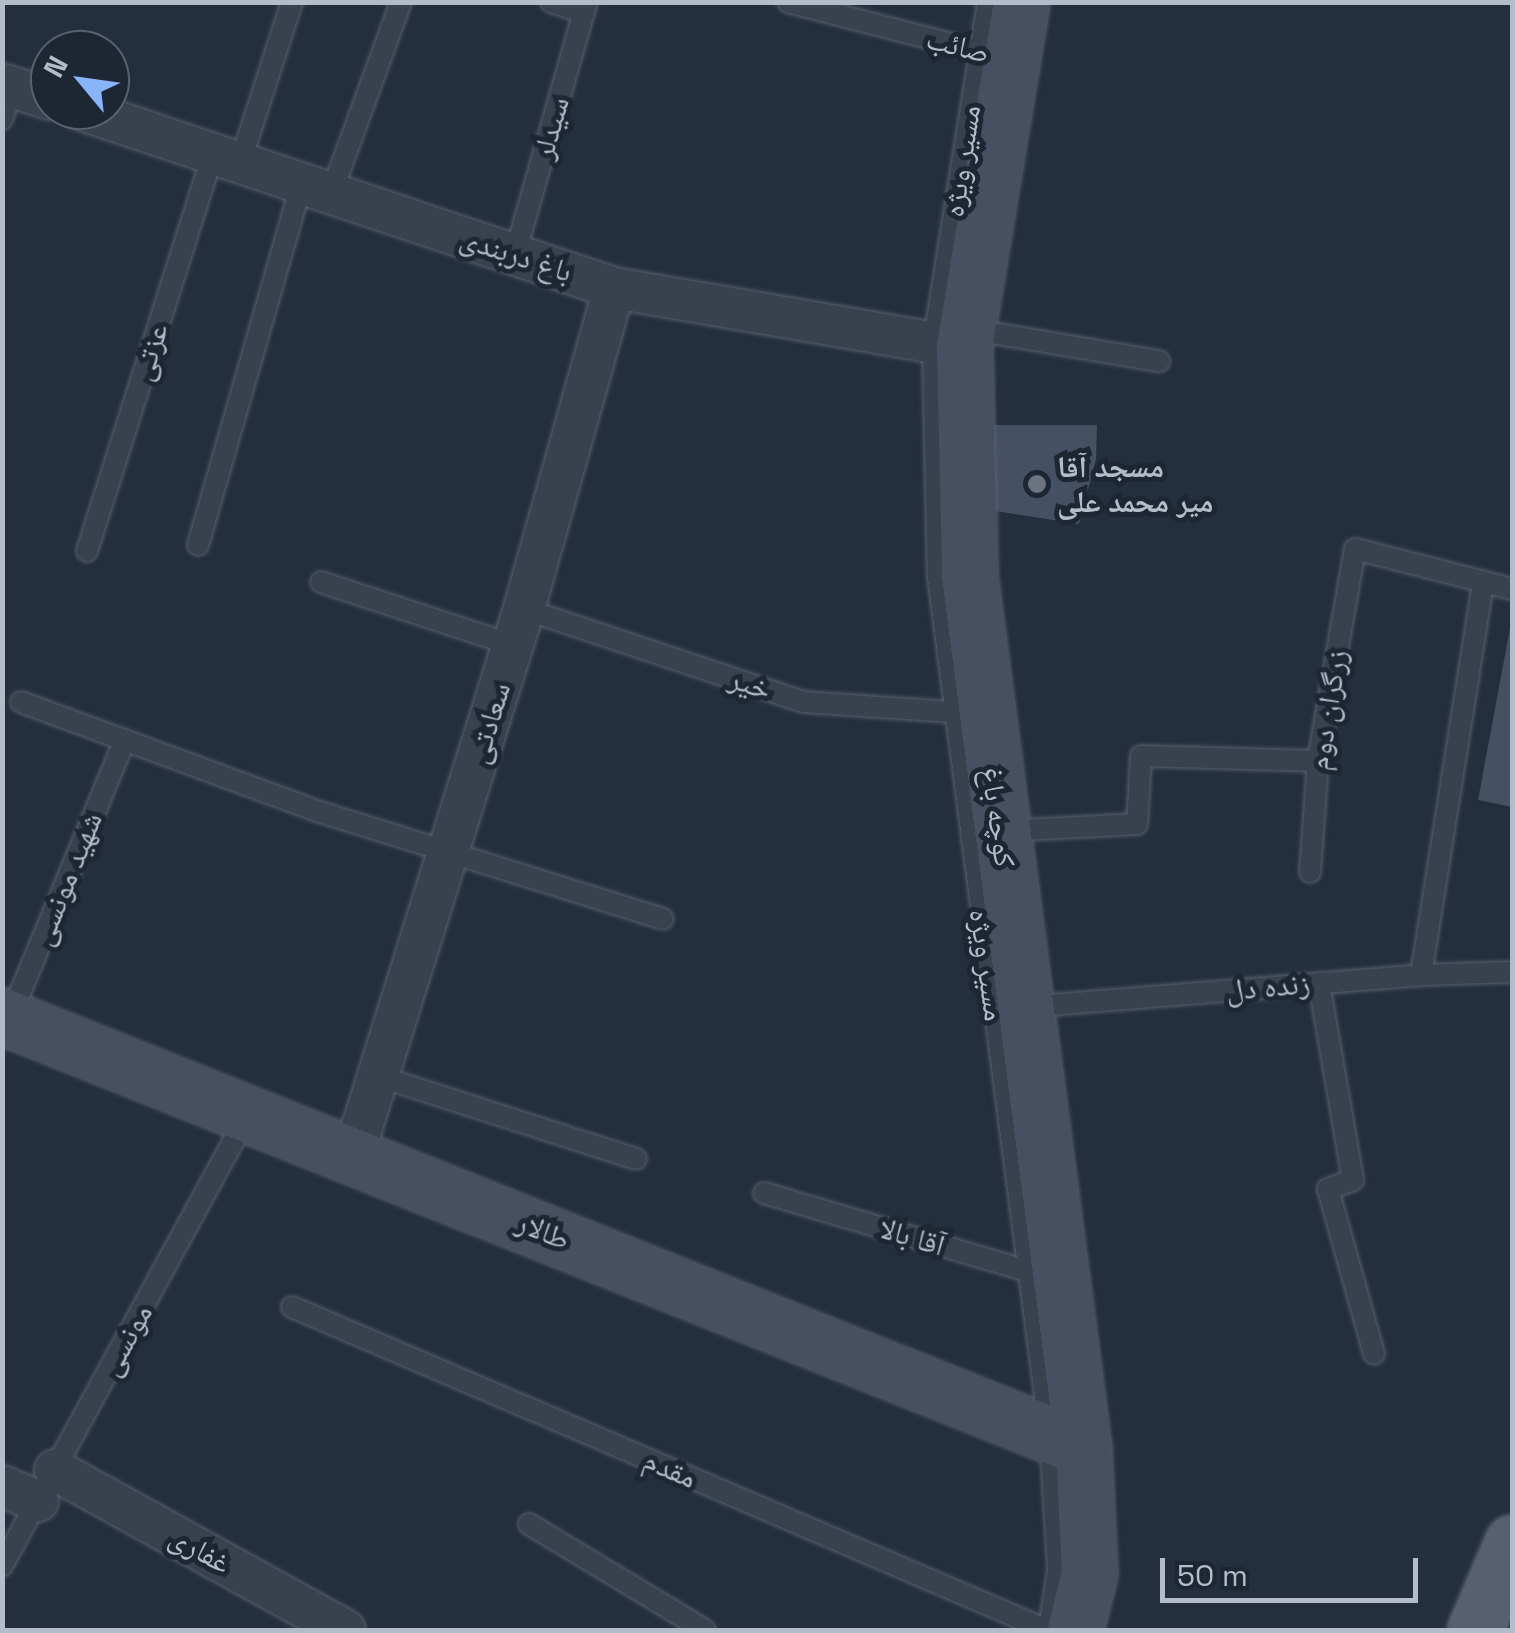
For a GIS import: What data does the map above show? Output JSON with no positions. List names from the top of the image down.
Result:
{
  "streets": {
    "main road": ["کوچه باغ", "طالار"],
    "street": ["باغ دربندی", "سعادتی", "غفاری"],
    "lane": [
      "صائب",
      "سیدلر",
      "مسیر ویژه",
      "عزتی",
      "خیر",
      "زرگران دوم",
      "شهید مونسی",
      "زنده دل",
      "آقا بالا",
      "مونسی",
      "مقدم"
    ]
  },
  "crossings": [
    ["صائب", "کوچه باغ"],
    ["سیدلر", "باغ دربندی"],
    ["مسیر ویژه", "خیر"],
    ["مسیر ویژه", "کوچه باغ"],
    ["مسیر ویژه", "آقا بالا"],
    ["باغ دربندی", "عزتی"],
    ["باغ دربندی", "سعادتی"],
    ["باغ دربندی", "کوچه باغ"],
    ["خیر", "سعادتی"],
    ["خیر", "کوچه باغ"],
    ["سعادتی", "طالار"],
    ["کوچه باغ", "زنده دل"],
    ["کوچه باغ", "طالار"],
    ["کوچه باغ", "آقا بالا"],
    ["شهید مونسی", "طالار"],
    ["طالار", "مونسی"],
    ["مونسی", "غفاری"]
  ],
  "places": ["مسجد آقا میر محمد علی"],
  "scale_bar": "50 m",
  "north": "top left"
}
